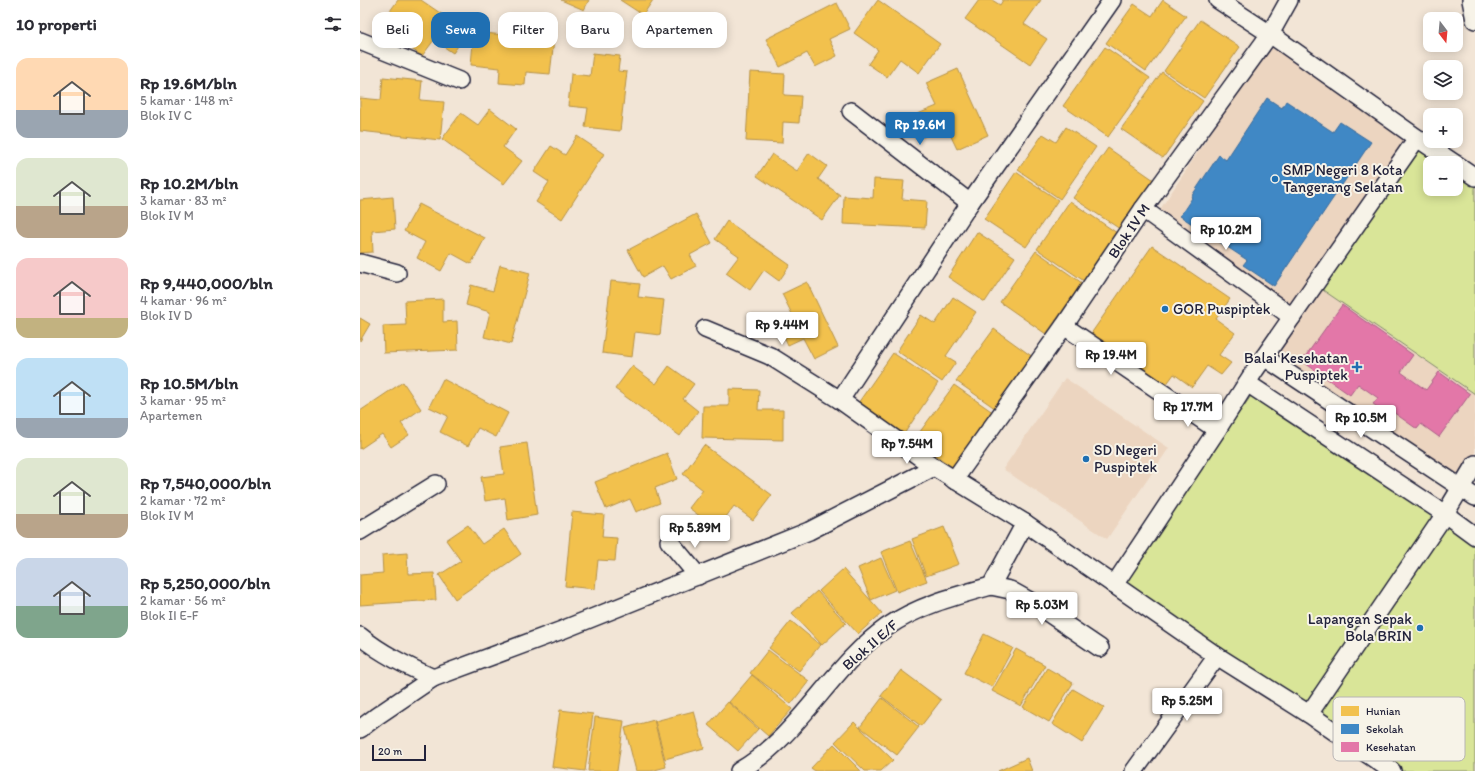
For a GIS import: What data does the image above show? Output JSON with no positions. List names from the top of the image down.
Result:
{
  "streets": {
    "street": ["Blok IV M", "Blok II E/F"]
  },
  "places": {
    "other": [
      "SMP Negeri 8 Kota Tangerang Selatan",
      "GOR Puspiptek",
      "SD Negeri Puspiptek",
      "Lapangan Sepak Bola BRIN"
    ],
    "health": ["Balai Kesehatan Puspiptek"]
  },
  "legend": ["Hunian", "Sekolah", "Kesehatan"],
  "scale_bar": "20 m",
  "north": "bottom",
  "page": {
    "heading": "10 properti",
    "map_buttons": ["+", "−"],
    "chip": [
      "Beli",
      "Sewa",
      "Filter",
      "Baru",
      "Apartemen"
    ],
    "list": [
      {
        "name": "Rp 19.6M/bln",
        "note": "5 kamar · 148 m² · Blok IV C"
      },
      {
        "name": "Rp 10.2M/bln",
        "note": "3 kamar · 83 m² · Blok IV M"
      },
      {
        "name": "Rp 9,440,000/bln",
        "note": "4 kamar · 96 m² · Blok IV D"
      },
      {
        "name": "Rp 10.5M/bln",
        "note": "3 kamar · 95 m² · Apartemen"
      },
      {
        "name": "Rp 7,540,000/bln",
        "note": "2 kamar · 72 m² · Blok IV M"
      },
      {
        "name": "Rp 5,250,000/bln",
        "note": "2 kamar · 56 m² · Blok II E-F"
      }
    ],
    "price": [
      "Rp 19.6M",
      "Rp 10.2M",
      "Rp 9.44M",
      "Rp 19.4M",
      "Rp 17.7M",
      "Rp 10.5M",
      "Rp 7.54M",
      "Rp 5.89M",
      "Rp 5.03M",
      "Rp 5.25M"
    ],
    "scale": "20 m"
  }
}
